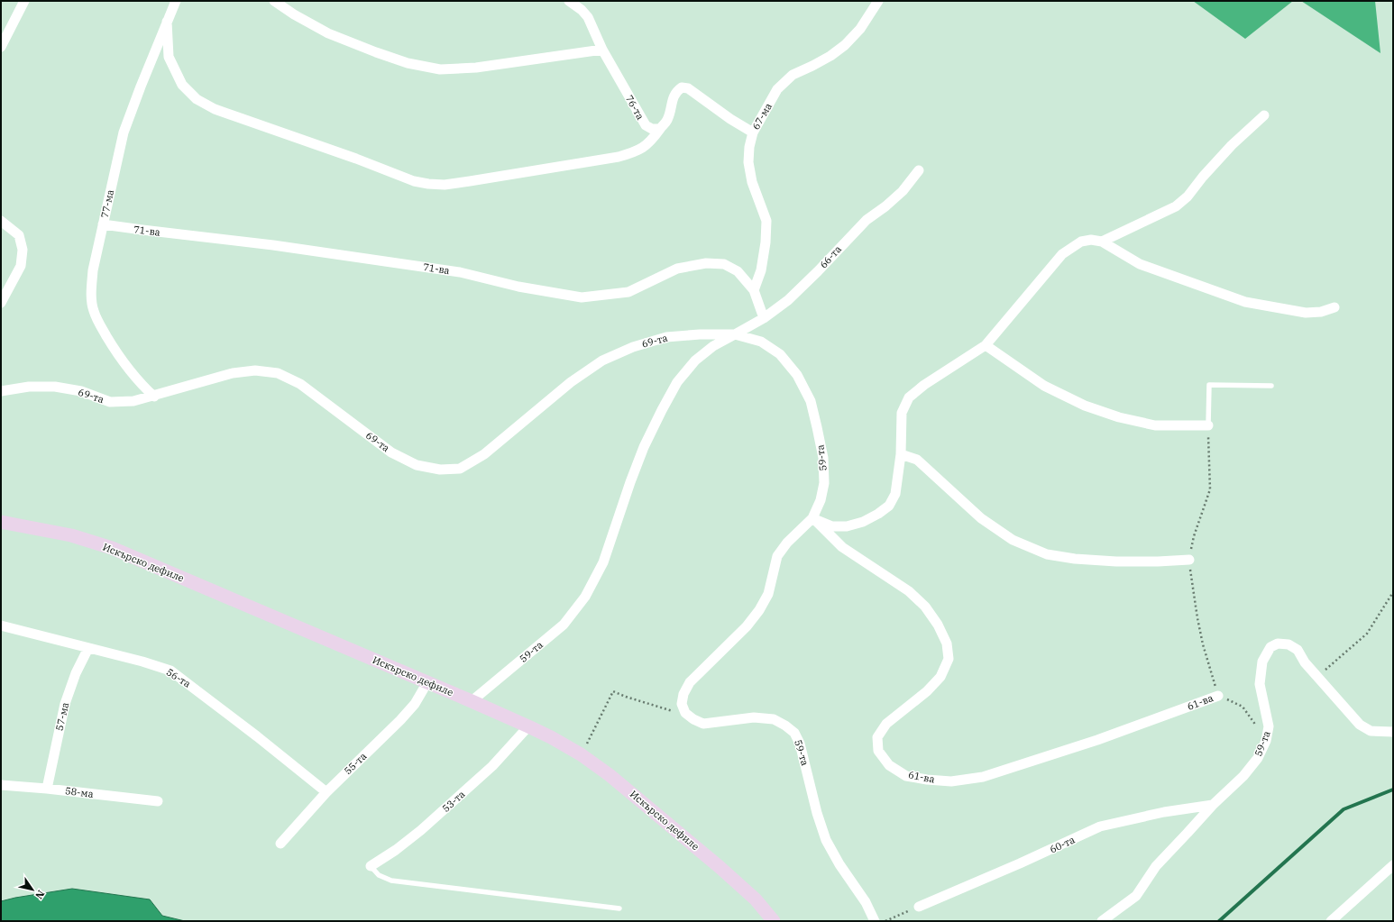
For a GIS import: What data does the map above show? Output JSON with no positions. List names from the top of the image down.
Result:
{
  "streets": {
    "main road": ["Искърско дефиле"],
    "street": [
      "76-та",
      "67-ма",
      "77-ма",
      "71-ва",
      "66-та",
      "69-та",
      "59-та",
      "56-та",
      "61-ва",
      "57-ма",
      "55-та",
      "58-ма",
      "53-та",
      "60-та"
    ]
  },
  "crossings": [
    ["67-ма", "71-ва"],
    ["77-ма", "71-ва"],
    ["77-ма", "69-та"],
    ["66-та", "69-та"],
    ["66-та", "59-та"],
    ["69-та", "59-та"],
    ["59-та", "Искърско дефиле"],
    ["59-та", "61-ва"],
    ["59-та", "60-та"],
    ["Искърско дефиле", "55-та"],
    ["Искърско дефиле", "53-та"],
    ["56-та", "57-ма"],
    ["56-та", "55-та"],
    ["57-ма", "58-ма"]
  ],
  "north": "bottom right"
}
